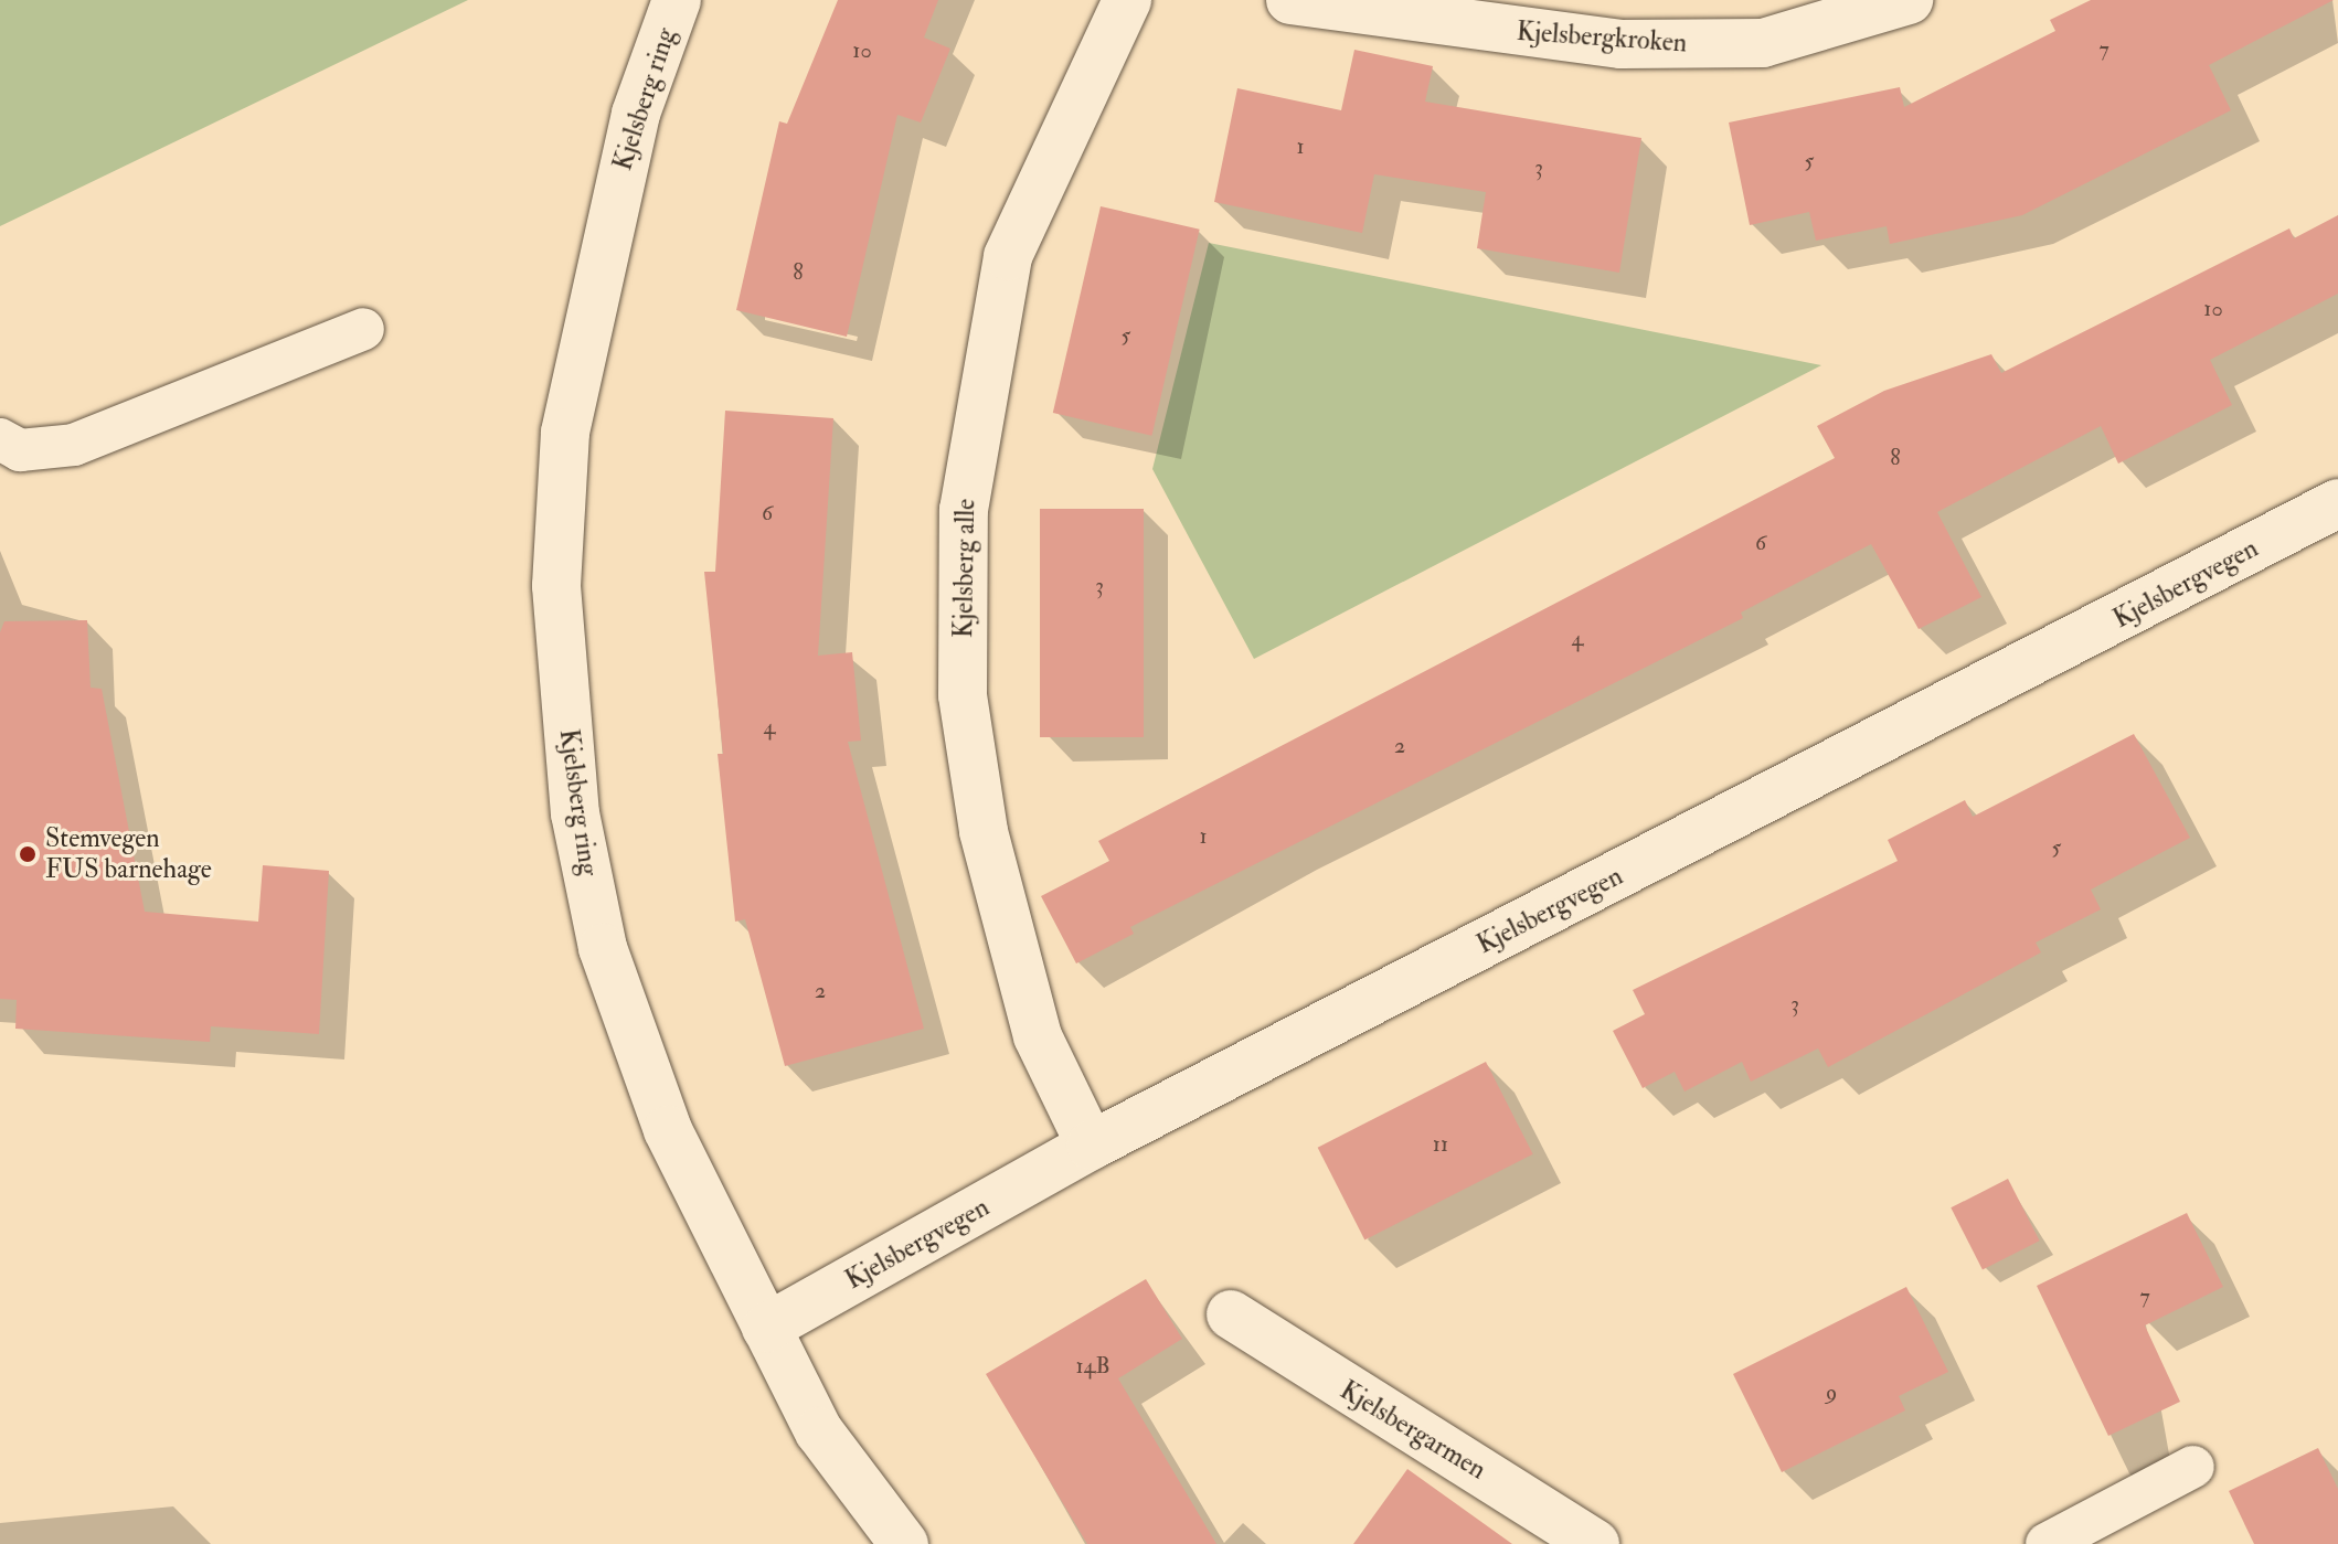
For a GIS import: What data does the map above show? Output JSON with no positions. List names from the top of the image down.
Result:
{
  "streets": {
    "street": [
      "Kjelsbergkroken",
      "Kjelsberg ring",
      "Kjelsberg alle",
      "Kjelsbergvegen",
      "Kjelsbergarmen"
    ]
  },
  "crossings": [
    ["Kjelsberg ring", "Kjelsbergvegen"],
    ["Kjelsberg alle", "Kjelsbergvegen"]
  ],
  "places": ["Stemvegen FUS barnehage"],
  "house_numbers": [
    "7",
    "10",
    "1",
    "5",
    "3",
    "8",
    "10",
    "5",
    "8",
    "6",
    "6",
    "3",
    "4",
    "4",
    "2",
    "1",
    "5",
    "2",
    "3",
    "11",
    "7",
    "14B",
    "9"
  ]
}
